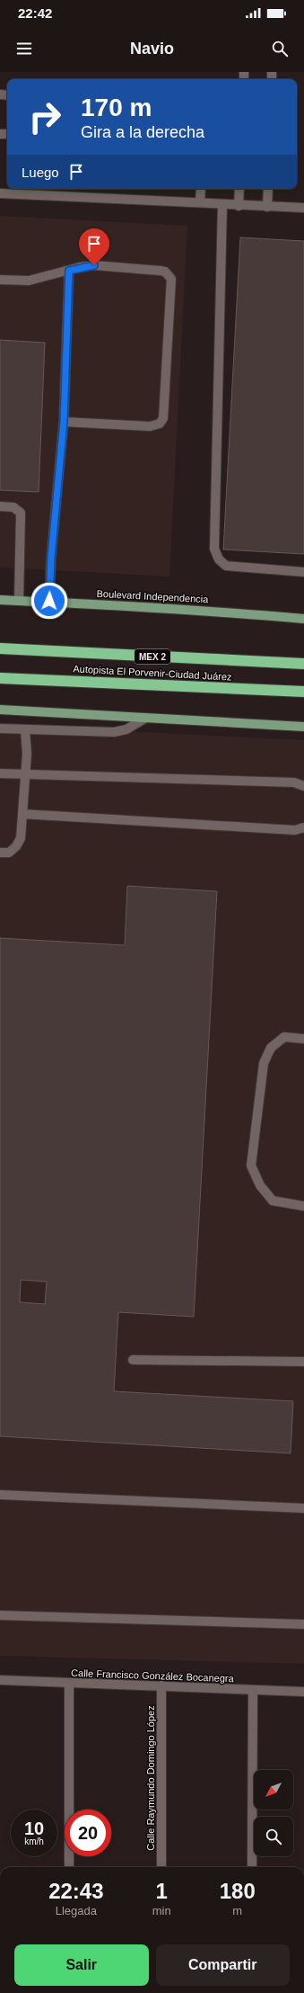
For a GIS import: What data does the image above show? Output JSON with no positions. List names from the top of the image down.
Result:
{
  "streets": {
    "highway": ["MEX 2", "Autopista El Porvenir-Ciudad Juárez"],
    "main road": ["Boulevard Independencia"],
    "street": ["Calle Francisco González Bocanegra", "Calle Raymundo Domingo López"]
  },
  "crossings": [
    ["Calle Francisco González Bocanegra", "Calle Raymundo Domingo López"]
  ],
  "north": "bottom left",
  "page": {
    "status": "22:42",
    "header": "Navio",
    "turn": ["170 m", "Gira a la derecha"],
    "then": "Luego",
    "speed": "10 km/h",
    "limit": "20",
    "eta": [
      "22:43",
      "Llegada",
      "1",
      "min",
      "180",
      "m"
    ],
    "buttons": ["Salir", "Compartir"]
  }
}
